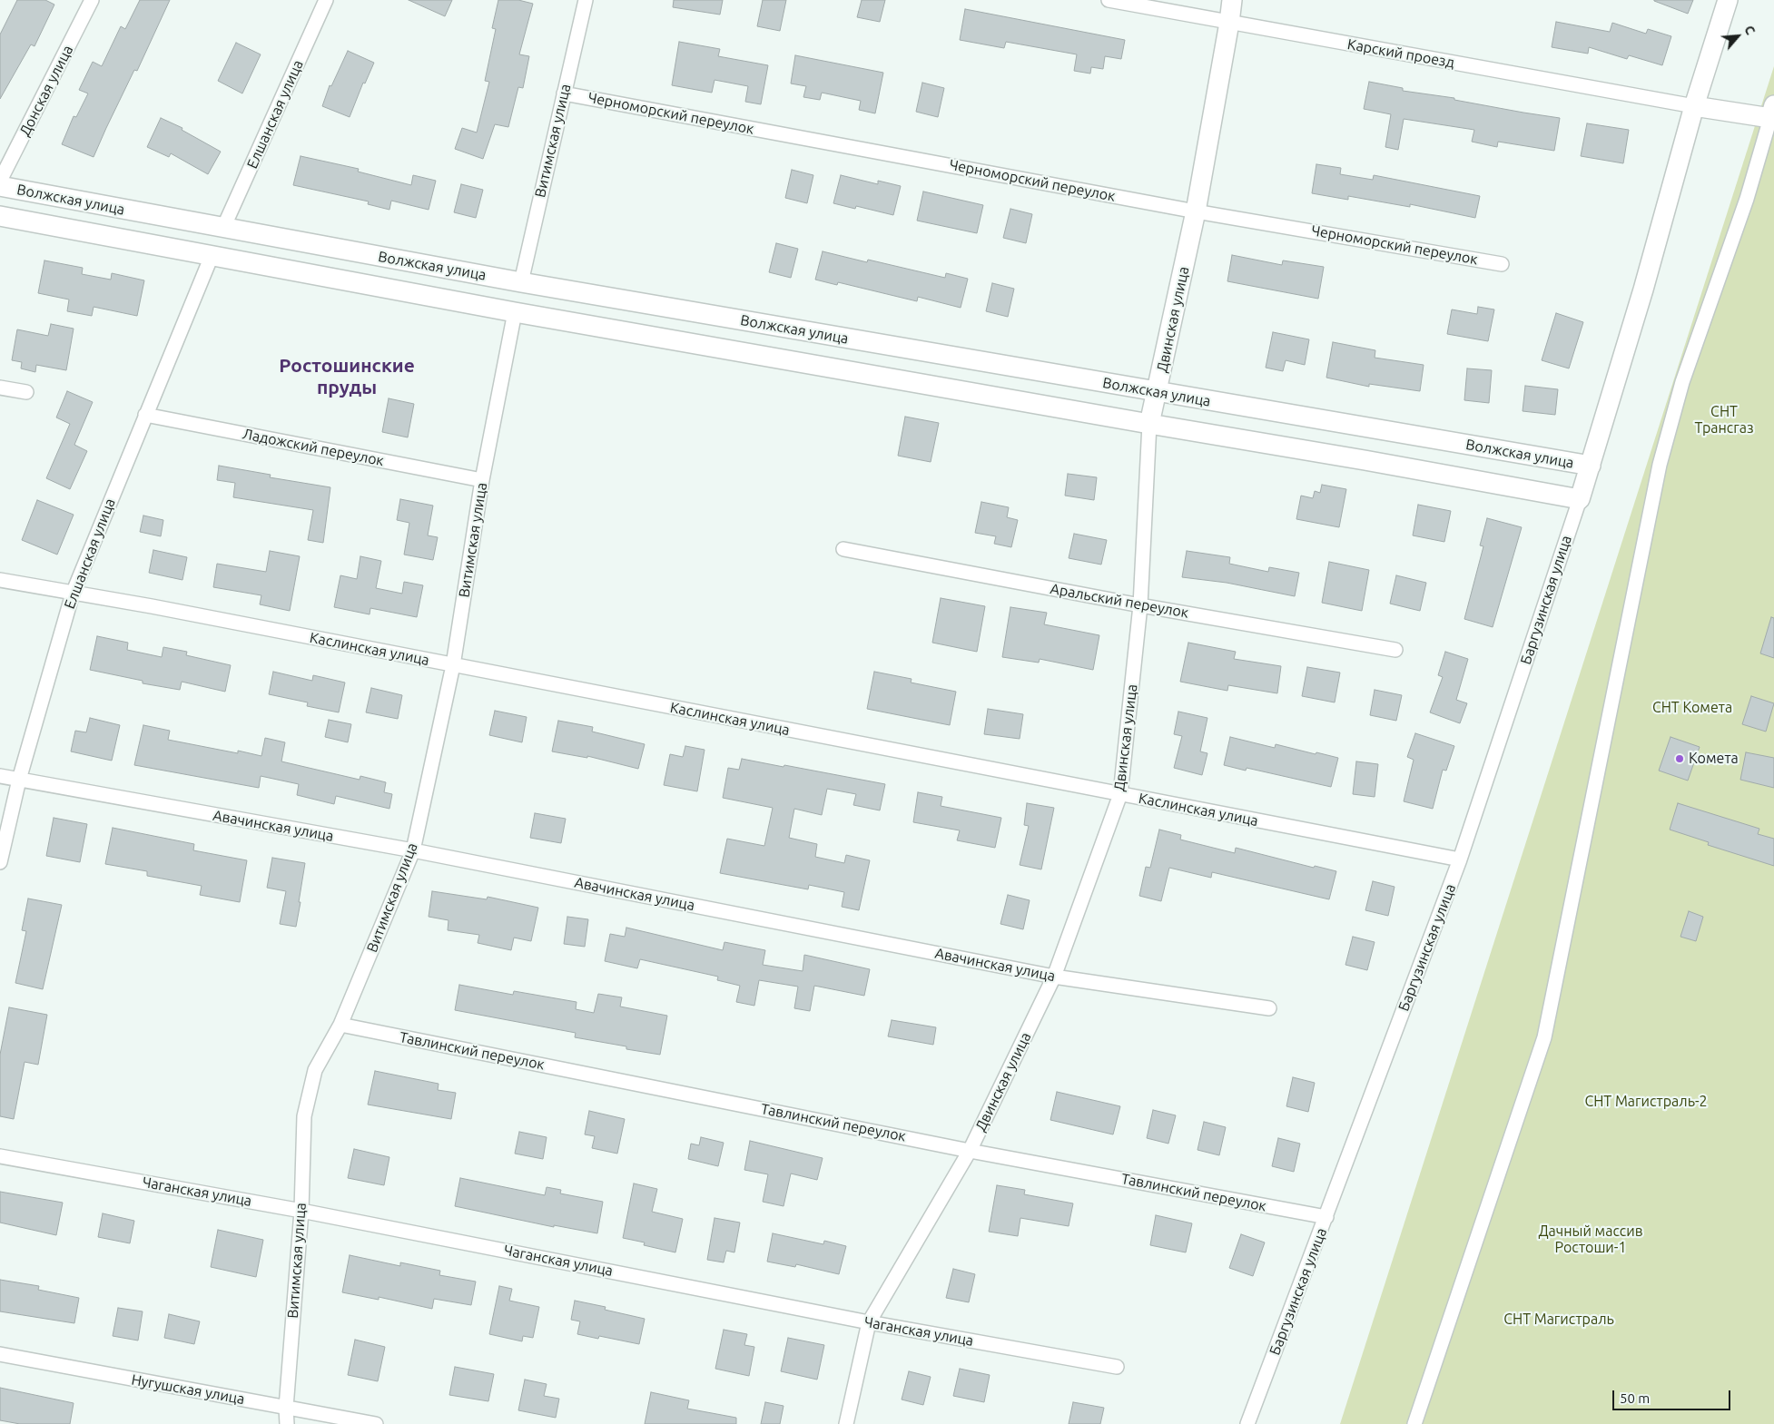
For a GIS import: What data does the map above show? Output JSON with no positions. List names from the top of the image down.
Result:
{
  "streets": {
    "street": [
      "Карский проезд",
      "Донская улица",
      "Черноморский переулок",
      "Елшанская улица",
      "Витимская улица",
      "Волжская улица",
      "Двинская улица",
      "Ладожский переулок",
      "Баргузинская улица",
      "Аральский переулок",
      "Каслинская улица",
      "Авачинская улица",
      "Тавлинский переулок",
      "Чаганская улица",
      "Нугушская улица"
    ]
  },
  "crossings": [
    ["Карский проезд", "Двинская улица"],
    ["Карский проезд", "Баргузинская улица"],
    ["Черноморский переулок", "Витимская улица"],
    ["Черноморский переулок", "Двинская улица"],
    ["Елшанская улица", "Волжская улица"],
    ["Елшанская улица", "Ладожский переулок"],
    ["Елшанская улица", "Каслинская улица"],
    ["Елшанская улица", "Авачинская улица"],
    ["Витимская улица", "Волжская улица"],
    ["Витимская улица", "Ладожский переулок"],
    ["Витимская улица", "Каслинская улица"],
    ["Витимская улица", "Авачинская улица"],
    ["Витимская улица", "Тавлинский переулок"],
    ["Витимская улица", "Чаганская улица"],
    ["Витимская улица", "Нугушская улица"],
    ["Волжская улица", "Двинская улица"],
    ["Волжская улица", "Баргузинская улица"],
    ["Двинская улица", "Аральский переулок"],
    ["Двинская улица", "Каслинская улица"],
    ["Двинская улица", "Авачинская улица"],
    ["Двинская улица", "Тавлинский переулок"],
    ["Двинская улица", "Чаганская улица"],
    ["Баргузинская улица", "Каслинская улица"],
    ["Баргузинская улица", "Тавлинский переулок"]
  ],
  "districts": ["Ростошинские пруды"],
  "parks": [
    "СНТ Трансгаз",
    "СНТ Комета",
    "СНТ Магистраль-2",
    "Дачный массив Ростоши-1",
    "СНТ Магистраль"
  ],
  "places": ["Комета"],
  "scale_bar": "50 m",
  "north": "top right"
}
